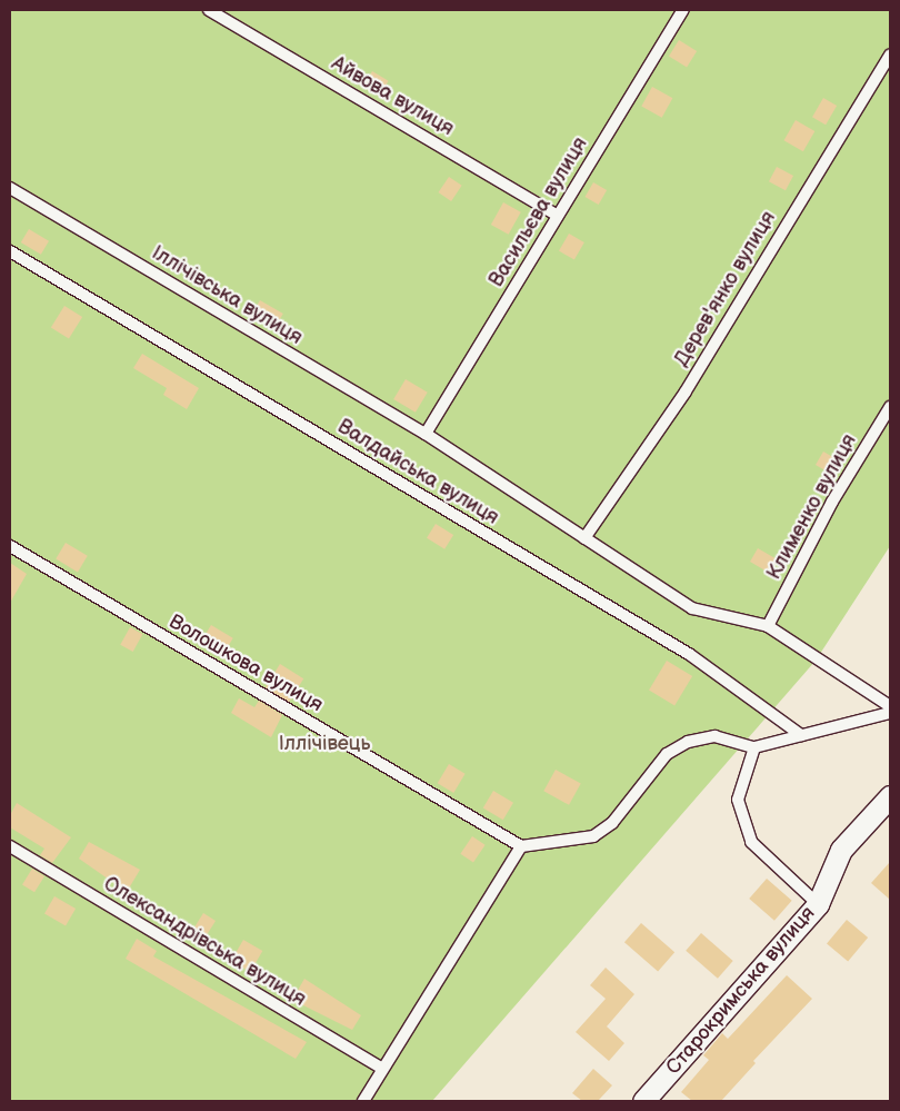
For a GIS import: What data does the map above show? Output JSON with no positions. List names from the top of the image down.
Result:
{
  "streets": {
    "street": ["Старокримська вулиця"],
    "lane": [
      "Айвова вулиця",
      "Васильєва вулиця",
      "Дерев'янко вулиця",
      "Іллічівська вулиця",
      "Валдайська вулиця",
      "Клименко вулиця",
      "Волошкова вулиця",
      "Олександрівська вулиця"
    ]
  },
  "crossings": [
    ["Айвова вулиця", "Васильєва вулиця"],
    ["Васильєва вулиця", "Іллічівська вулиця"],
    ["Дерев'янко вулиця", "Іллічівська вулиця"],
    ["Іллічівська вулиця", "Клименко вулиця"]
  ],
  "parks": ["Іллічівець"]
}
